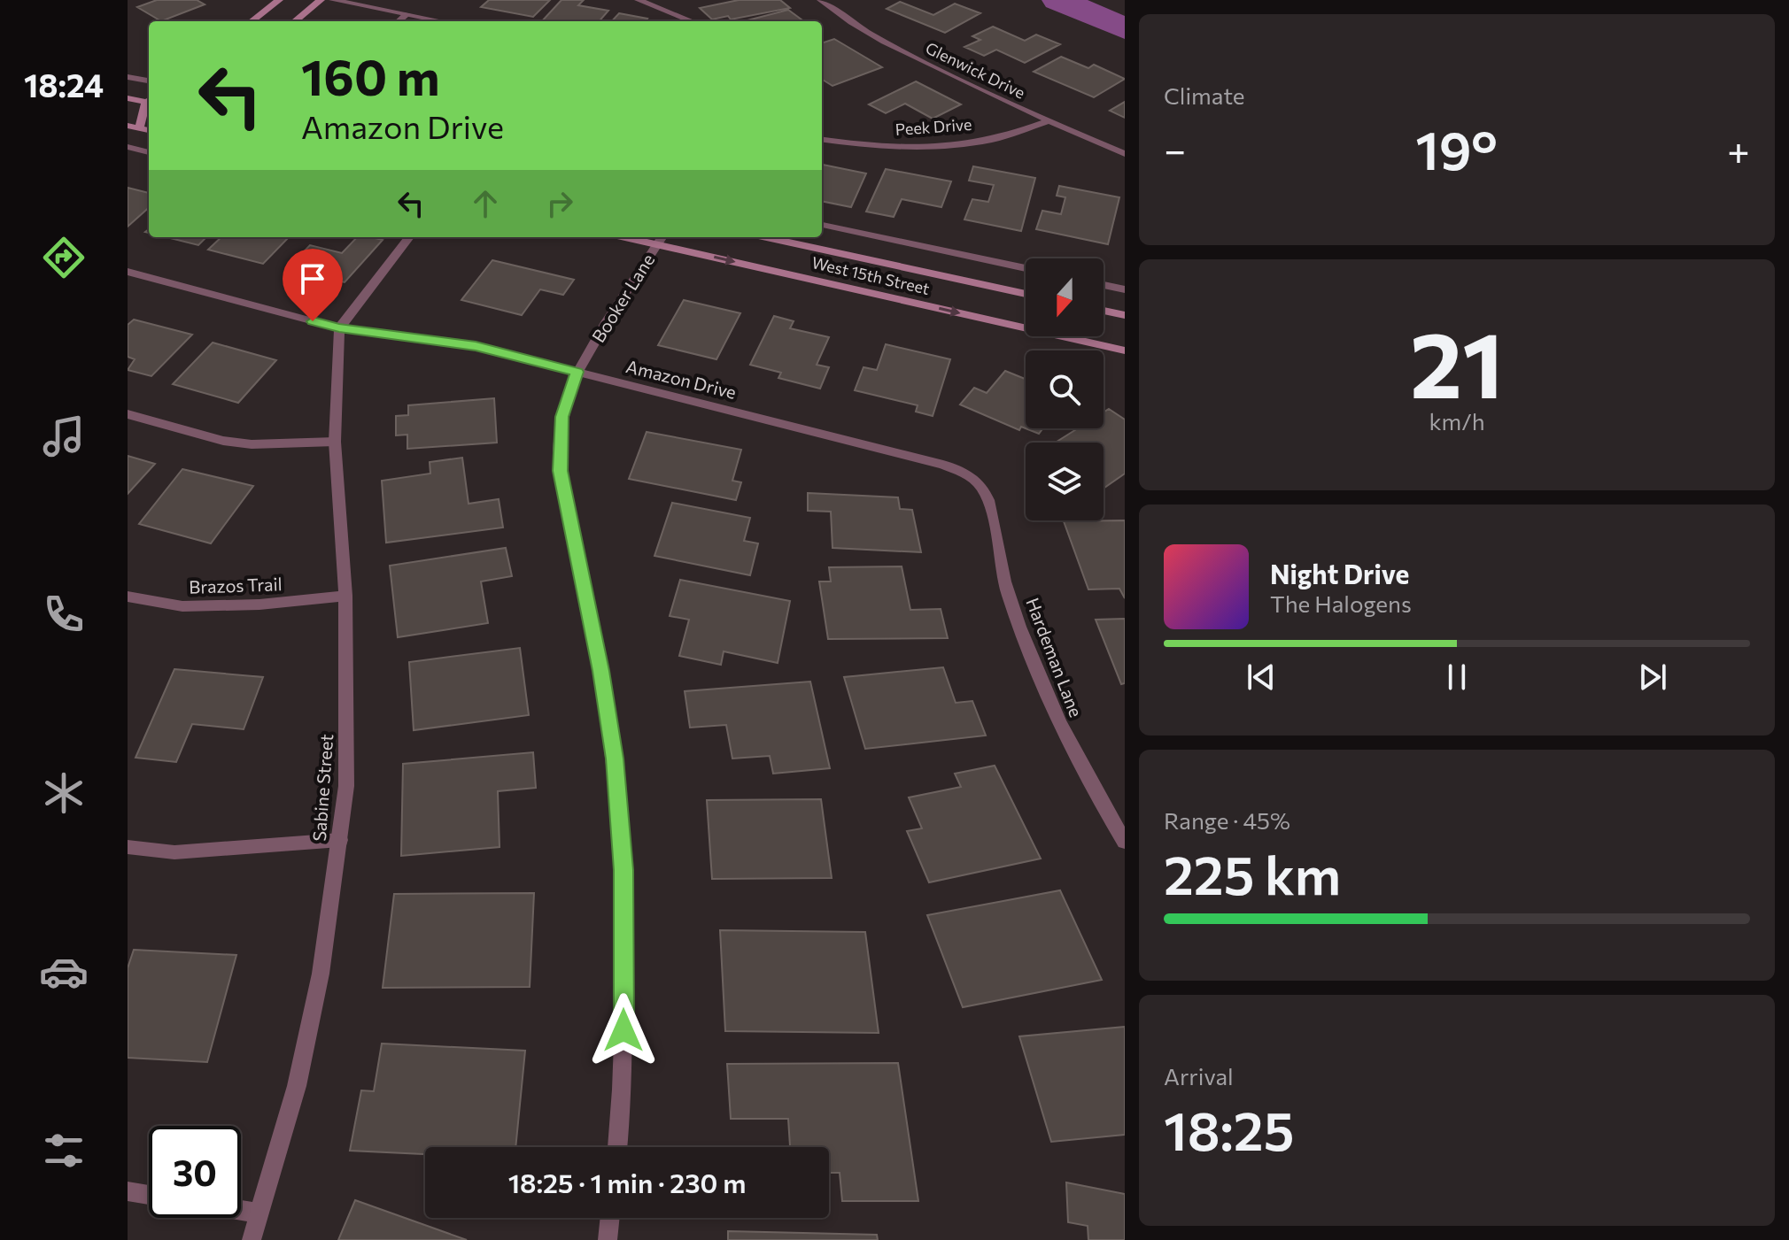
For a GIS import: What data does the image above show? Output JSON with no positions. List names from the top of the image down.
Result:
{
  "streets": {
    "main road": ["West 15th Street"],
    "street": [
      "Glenwick Drive",
      "Peek Drive",
      "Booker Lane",
      "Amazon Drive",
      "Brazos Trail",
      "Hardeman Lane",
      "Sabine Street"
    ]
  },
  "crossings": [
    ["Glenwick Drive", "Peek Drive"],
    ["West 15th Street", "Booker Lane"],
    ["Booker Lane", "Amazon Drive"],
    ["Amazon Drive", "Hardeman Lane"],
    ["Amazon Drive", "Sabine Street"],
    ["Brazos Trail", "Sabine Street"]
  ],
  "north": "bottom",
  "page": {
    "tabs": "18:24",
    "tile": [
      "Climate",
      ["21", "km/h"],
      ["Range · 45%", "225 km"],
      ["Arrival", "18:25"]
    ],
    "turn": ["160 m", "Amazon Drive"],
    "heat": ["−", "19°", "+"],
    "song": ["Night Drive", "The Halogens"],
    "limit": "30",
    "trip": "18:25 · 1 min · 230 m"
  }
}
